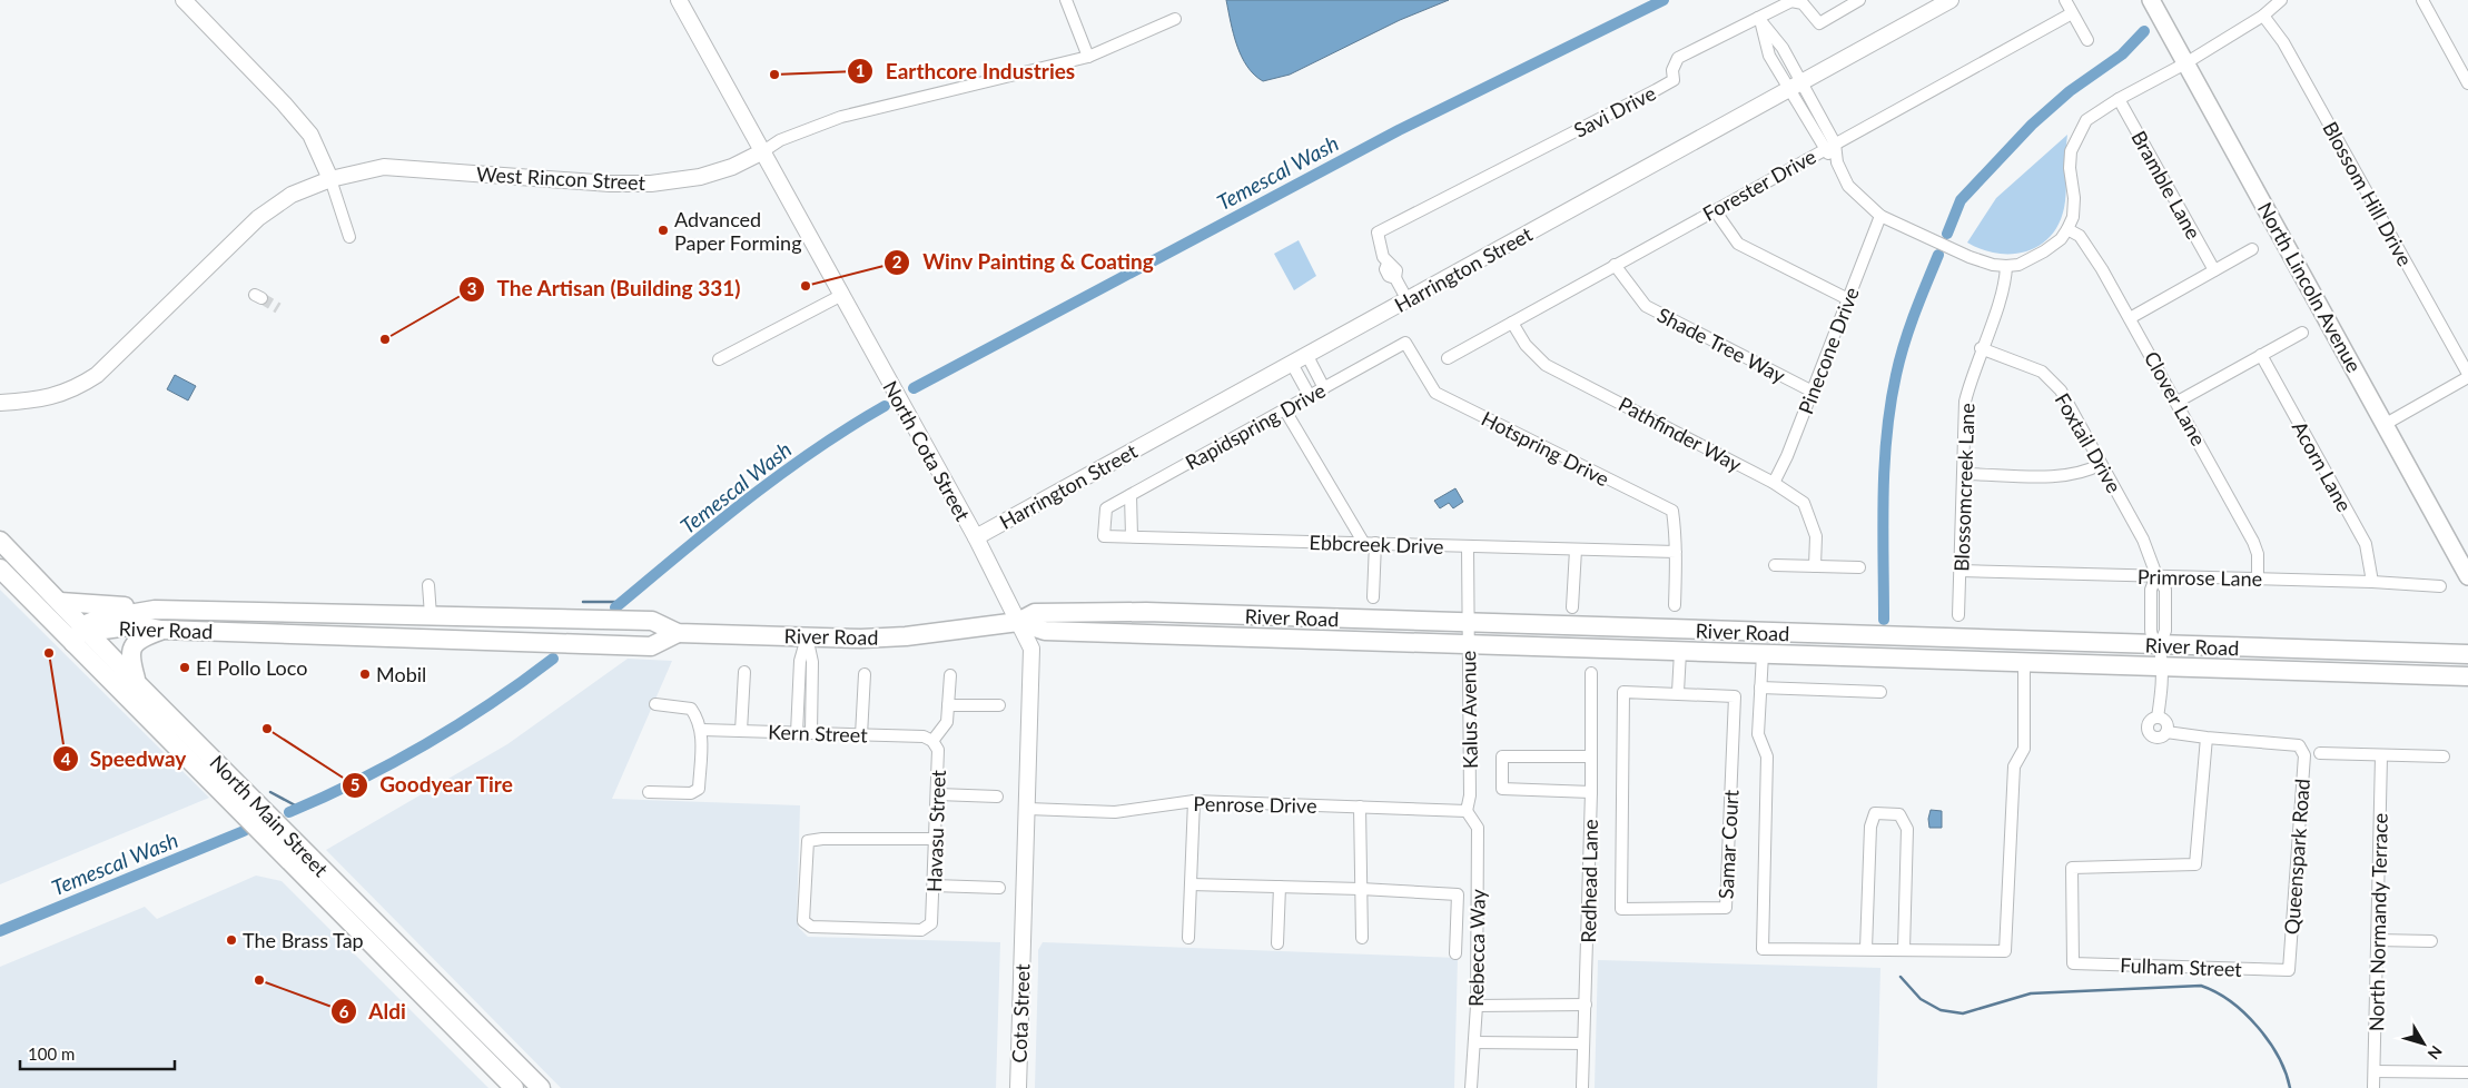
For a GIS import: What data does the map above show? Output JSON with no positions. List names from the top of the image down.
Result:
{
  "streets": {
    "main road": ["North Lincoln Avenue", "River Road", "North Main Street"],
    "street": [
      "Savi Drive",
      "West Rincon Street",
      "Forester Drive",
      "Bramble Lane",
      "Blossom Hill Drive",
      "Harrington Street",
      "Shade Tree Way",
      "Pinecone Drive",
      "Clover Lane",
      "Rapidspring Drive",
      "Pathfinder Way",
      "Foxtail Drive",
      "Hotspring Drive",
      "North Cota Street",
      "Acorn Lane",
      "Blossomcreek Lane",
      "Ebbcreek Drive",
      "Primrose Lane",
      "Kalus Avenue",
      "Kern Street",
      "Penrose Drive",
      "Havasu Street",
      "Samar Court",
      "Queenspark Road",
      "Redhead Lane",
      "North Normandy Terrace",
      "Rebecca Way",
      "Fulham Street",
      "Cota Street"
    ]
  },
  "crossings": [
    ["Savi Drive", "Harrington Street"],
    ["West Rincon Street", "North Cota Street"],
    ["Forester Drive", "Shade Tree Way"],
    ["Forester Drive", "Pathfinder Way"],
    ["Harrington Street", "North Cota Street"],
    ["Shade Tree Way", "Pinecone Drive"],
    ["Pinecone Drive", "Pathfinder Way"],
    ["Clover Lane", "Primrose Lane"],
    ["Rapidspring Drive", "Hotspring Drive"],
    ["Rapidspring Drive", "Ebbcreek Drive"],
    ["Foxtail Drive", "Blossomcreek Lane"],
    ["Foxtail Drive", "Primrose Lane"],
    ["Foxtail Drive", "River Road"],
    ["Hotspring Drive", "Ebbcreek Drive"],
    ["North Cota Street", "River Road"],
    ["North Cota Street", "Penrose Drive"],
    ["North Cota Street", "Cota Street"],
    ["Acorn Lane", "Primrose Lane"],
    ["Blossomcreek Lane", "Primrose Lane"],
    ["Ebbcreek Drive", "Kalus Avenue"],
    ["River Road", "Kalus Avenue"],
    ["River Road", "North Main Street"],
    ["Kalus Avenue", "Penrose Drive"],
    ["Kalus Avenue", "Rebecca Way"],
    ["Kern Street", "Havasu Street"],
    ["Penrose Drive", "Rebecca Way"],
    ["Queenspark Road", "Fulham Street"]
  ],
  "water": ["Temescal Wash"],
  "places": [
    "Earthcore Industries",
    "Advanced Paper Forming",
    "Winv Painting & Coating",
    "The Artisan (Building 331)",
    "Speedway",
    "El Pollo Loco",
    "Mobil",
    "Goodyear Tire",
    "The Brass Tap",
    "Aldi"
  ],
  "scale_bar": "100 m",
  "north": "bottom right"
}
